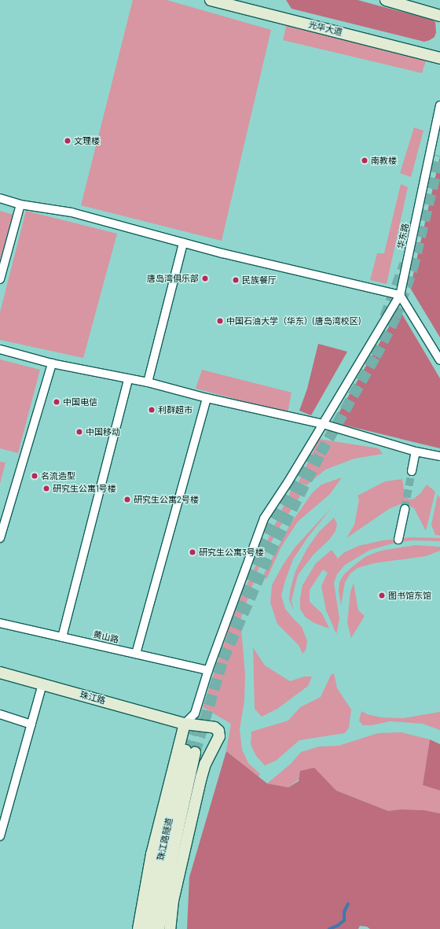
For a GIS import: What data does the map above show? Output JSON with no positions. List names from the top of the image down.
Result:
{
  "streets": {
    "street": [
      "光华大道",
      "华东路",
      "黄山路",
      "珠江路",
      "珠江路隧道"
    ]
  },
  "crossings": [
    ["华东路", "黄山路"],
    ["华东路", "珠江路"]
  ],
  "places": [
    "文理楼",
    "南教楼",
    "唐岛湾俱乐部",
    "民族餐厅",
    "中国石油大学（华东）(唐岛湾校区)",
    "中国电信",
    "利群超市",
    "中国移动",
    "名流造型",
    "研究生公寓1号楼",
    "研究生公寓2号楼",
    "研究生公寓3号楼",
    "图书馆东馆"
  ]
}
